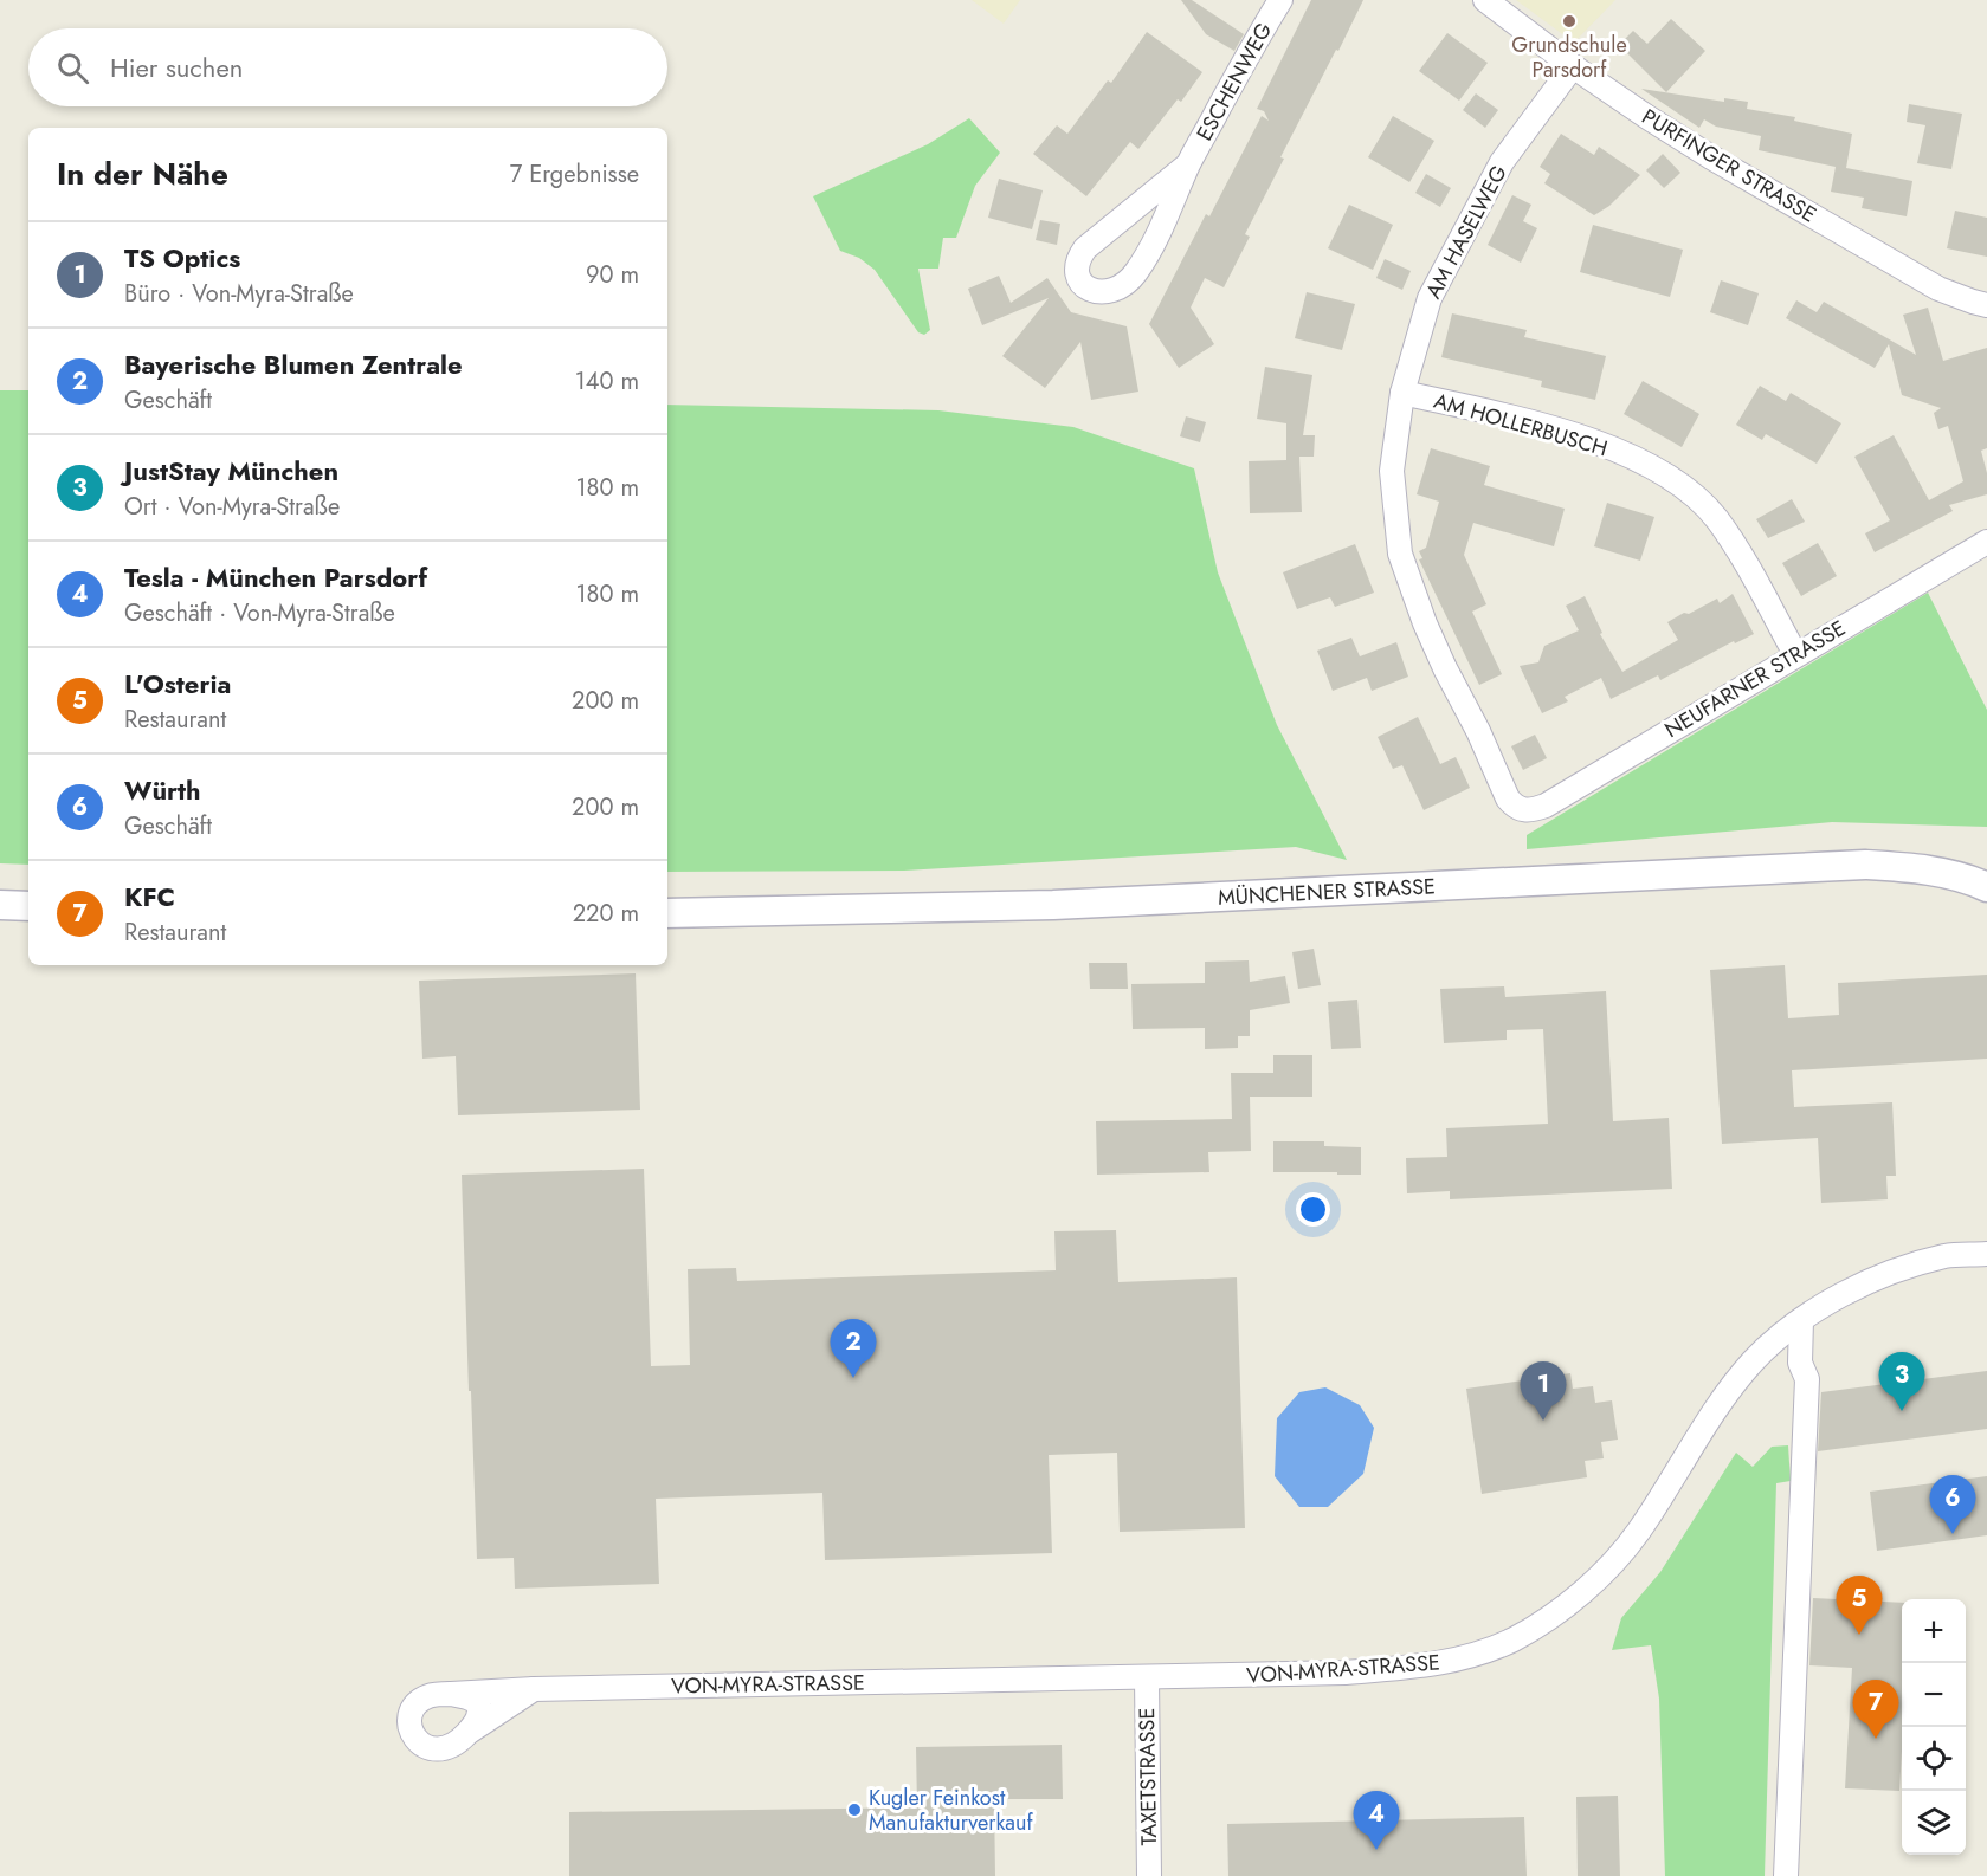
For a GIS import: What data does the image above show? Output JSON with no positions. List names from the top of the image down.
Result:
{
  "streets": {
    "street": [
      "ESCHENWEG",
      "PURFINGER STRASSE",
      "AM HASELWEG",
      "AM HOLLERBUSCH",
      "NEUFARNER STRASSE",
      "MÜNCHENER STRASSE",
      "VON-MYRA-STRASSE",
      "TAXETSTRASSE"
    ]
  },
  "crossings": [
    ["PURFINGER STRASSE", "AM HASELWEG"],
    ["AM HASELWEG", "AM HOLLERBUSCH"],
    ["AM HASELWEG", "NEUFARNER STRASSE"],
    ["AM HOLLERBUSCH", "NEUFARNER STRASSE"],
    ["VON-MYRA-STRASSE", "TAXETSTRASSE"]
  ],
  "places": ["Grundschule Parsdorf", "Kugler Feinkost Manufakturverkauf"],
  "page": {
    "search": "Hier suchen",
    "heading": ["In der Nähe", "7 Ergebnisse"],
    "list": [
      {
        "mark": "1",
        "name": "TS Optics",
        "note": "Büro · Von-Myra-Straße",
        "value": "90 m"
      },
      {
        "mark": "2",
        "name": "Bayerische Blumen Zentrale",
        "note": "Geschäft",
        "value": "140 m"
      },
      {
        "mark": "3",
        "name": "JustStay München",
        "note": "Ort · Von-Myra-Straße",
        "value": "180 m"
      },
      {
        "mark": "4",
        "name": "Tesla - München Parsdorf",
        "note": "Geschäft · Von-Myra-Straße",
        "value": "180 m"
      },
      {
        "mark": "5",
        "name": "L'Osteria",
        "note": "Restaurant",
        "value": "200 m"
      },
      {
        "mark": "6",
        "name": "Würth",
        "note": "Geschäft",
        "value": "200 m"
      },
      {
        "mark": "7",
        "name": "KFC",
        "note": "Restaurant",
        "value": "220 m"
      }
    ],
    "pins": [
      "2",
      "3",
      "1",
      "6",
      "5",
      "7",
      "4"
    ],
    "map_buttons": ["+", "−"]
  }
}
